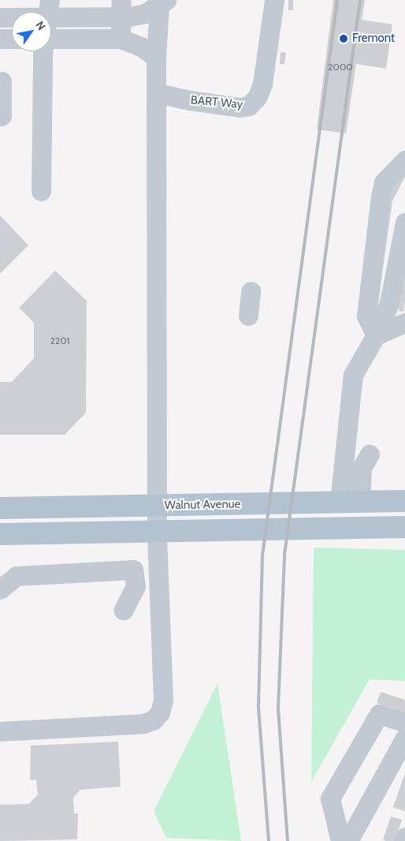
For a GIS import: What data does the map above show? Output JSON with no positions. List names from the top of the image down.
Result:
{
  "streets": {
    "main road": ["Walnut Avenue"],
    "street": ["BART Way"]
  },
  "places": ["Fremont"],
  "house_numbers": ["2000", "2201"],
  "north": "top right"
}
